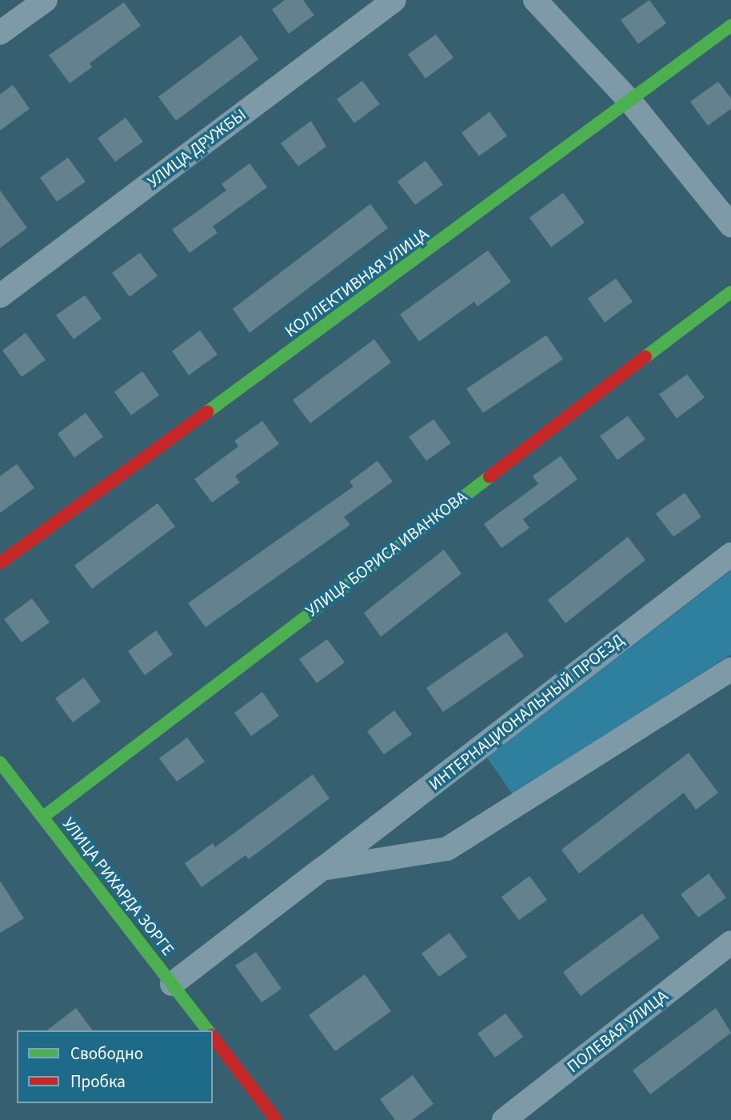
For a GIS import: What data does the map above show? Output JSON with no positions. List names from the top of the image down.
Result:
{
  "streets": {
    "street": [
      "УЛИЦА ДРУЖБЫ",
      "КОЛЛЕКТИВНАЯ УЛИЦА",
      "УЛИЦА БОРИСА ИВАНКОВА",
      "ИНТЕРНАЦИОНАЛЬНЫЙ ПРОЕЗД",
      "УЛИЦА РИХАРДА ЗОРГЕ",
      "ПОЛЕВАЯ УЛИЦА"
    ]
  },
  "crossings": [
    ["УЛИЦА БОРИСА ИВАНКОВА", "УЛИЦА РИХАРДА ЗОРГЕ"],
    ["ИНТЕРНАЦИОНАЛЬНЫЙ ПРОЕЗД", "УЛИЦА РИХАРДА ЗОРГЕ"]
  ],
  "legend": ["Свободно", "Пробка"]
}
